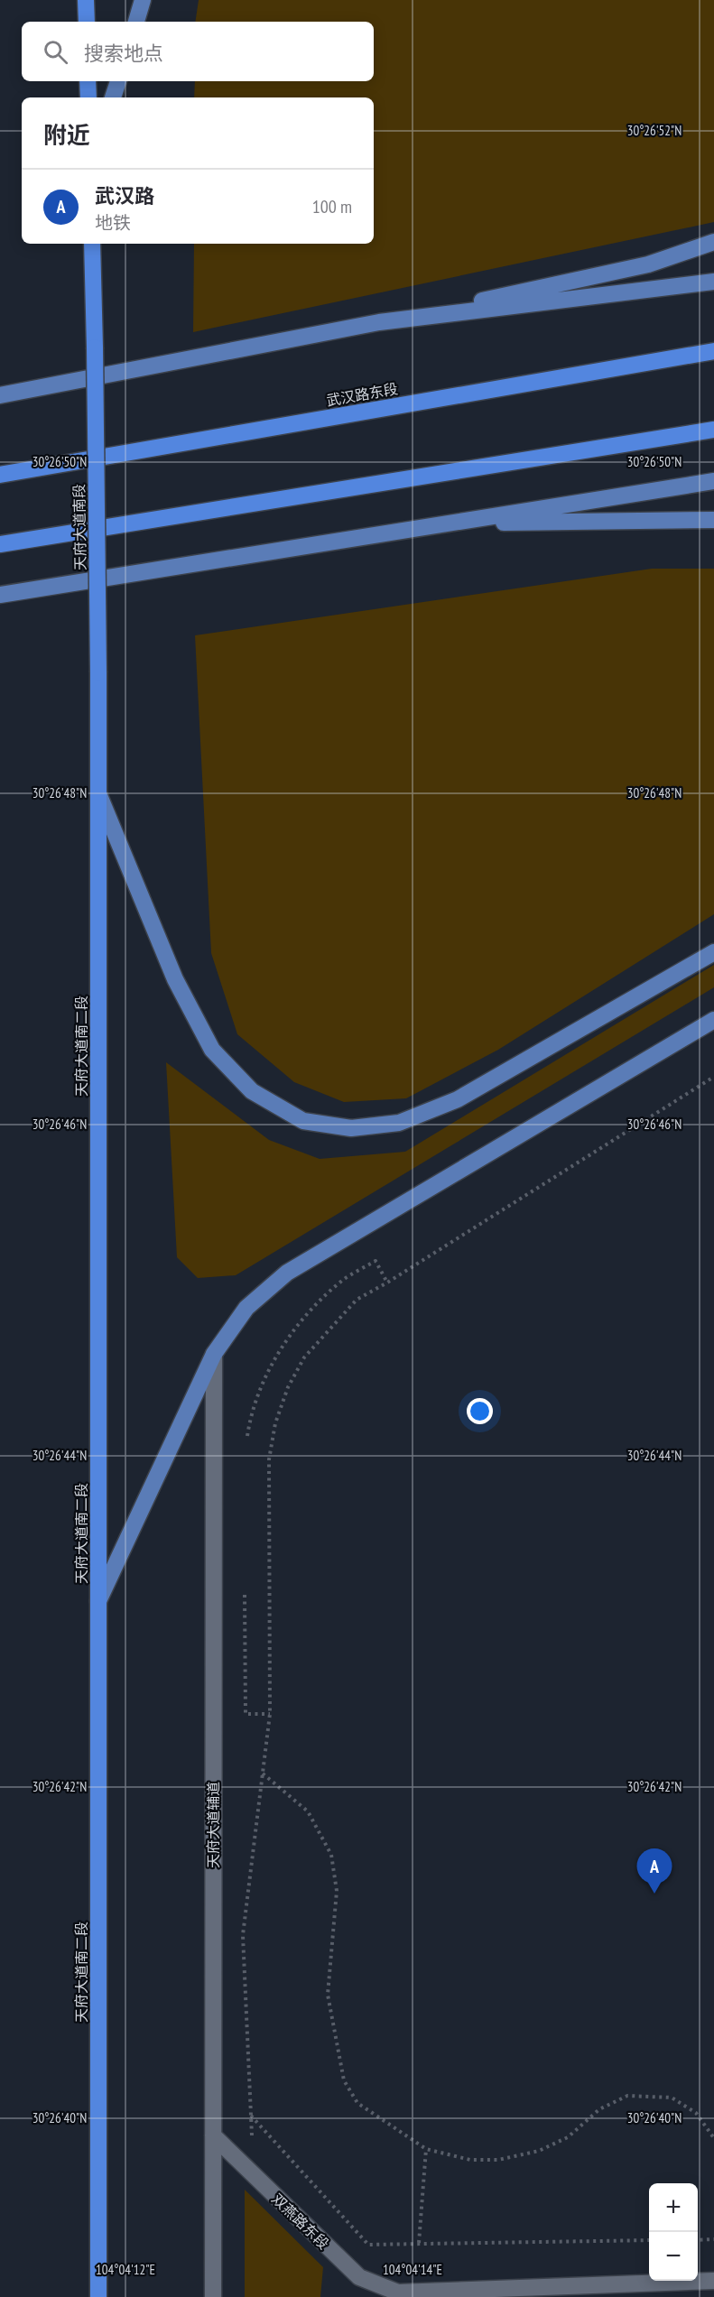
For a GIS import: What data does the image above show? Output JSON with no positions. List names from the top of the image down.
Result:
{
  "streets": {
    "highway": ["武汉路东段", "天府大道南段", "天府大道南二段"],
    "street": ["天府大道辅道", "双燕路东段"]
  },
  "crossings": [
    ["天府大道南段", "天府大道南二段"],
    ["天府大道辅道", "双燕路东段"]
  ],
  "page": {
    "search": "搜索地点",
    "heading": "附近",
    "list": [
      {
        "mark": "A",
        "name": "武汉路",
        "note": "地铁",
        "value": "100 m"
      }
    ],
    "pins": "A",
    "map_buttons": ["+", "−"]
  },
  "coordinates": [
    "30°26'52\"N",
    "30°26'50\"N",
    "30°26'48\"N",
    "30°26'46\"N",
    "30°26'44\"N",
    "30°26'42\"N",
    "30°26'40\"N",
    "104°04'12\"E",
    "104°04'14\"E"
  ]
}
